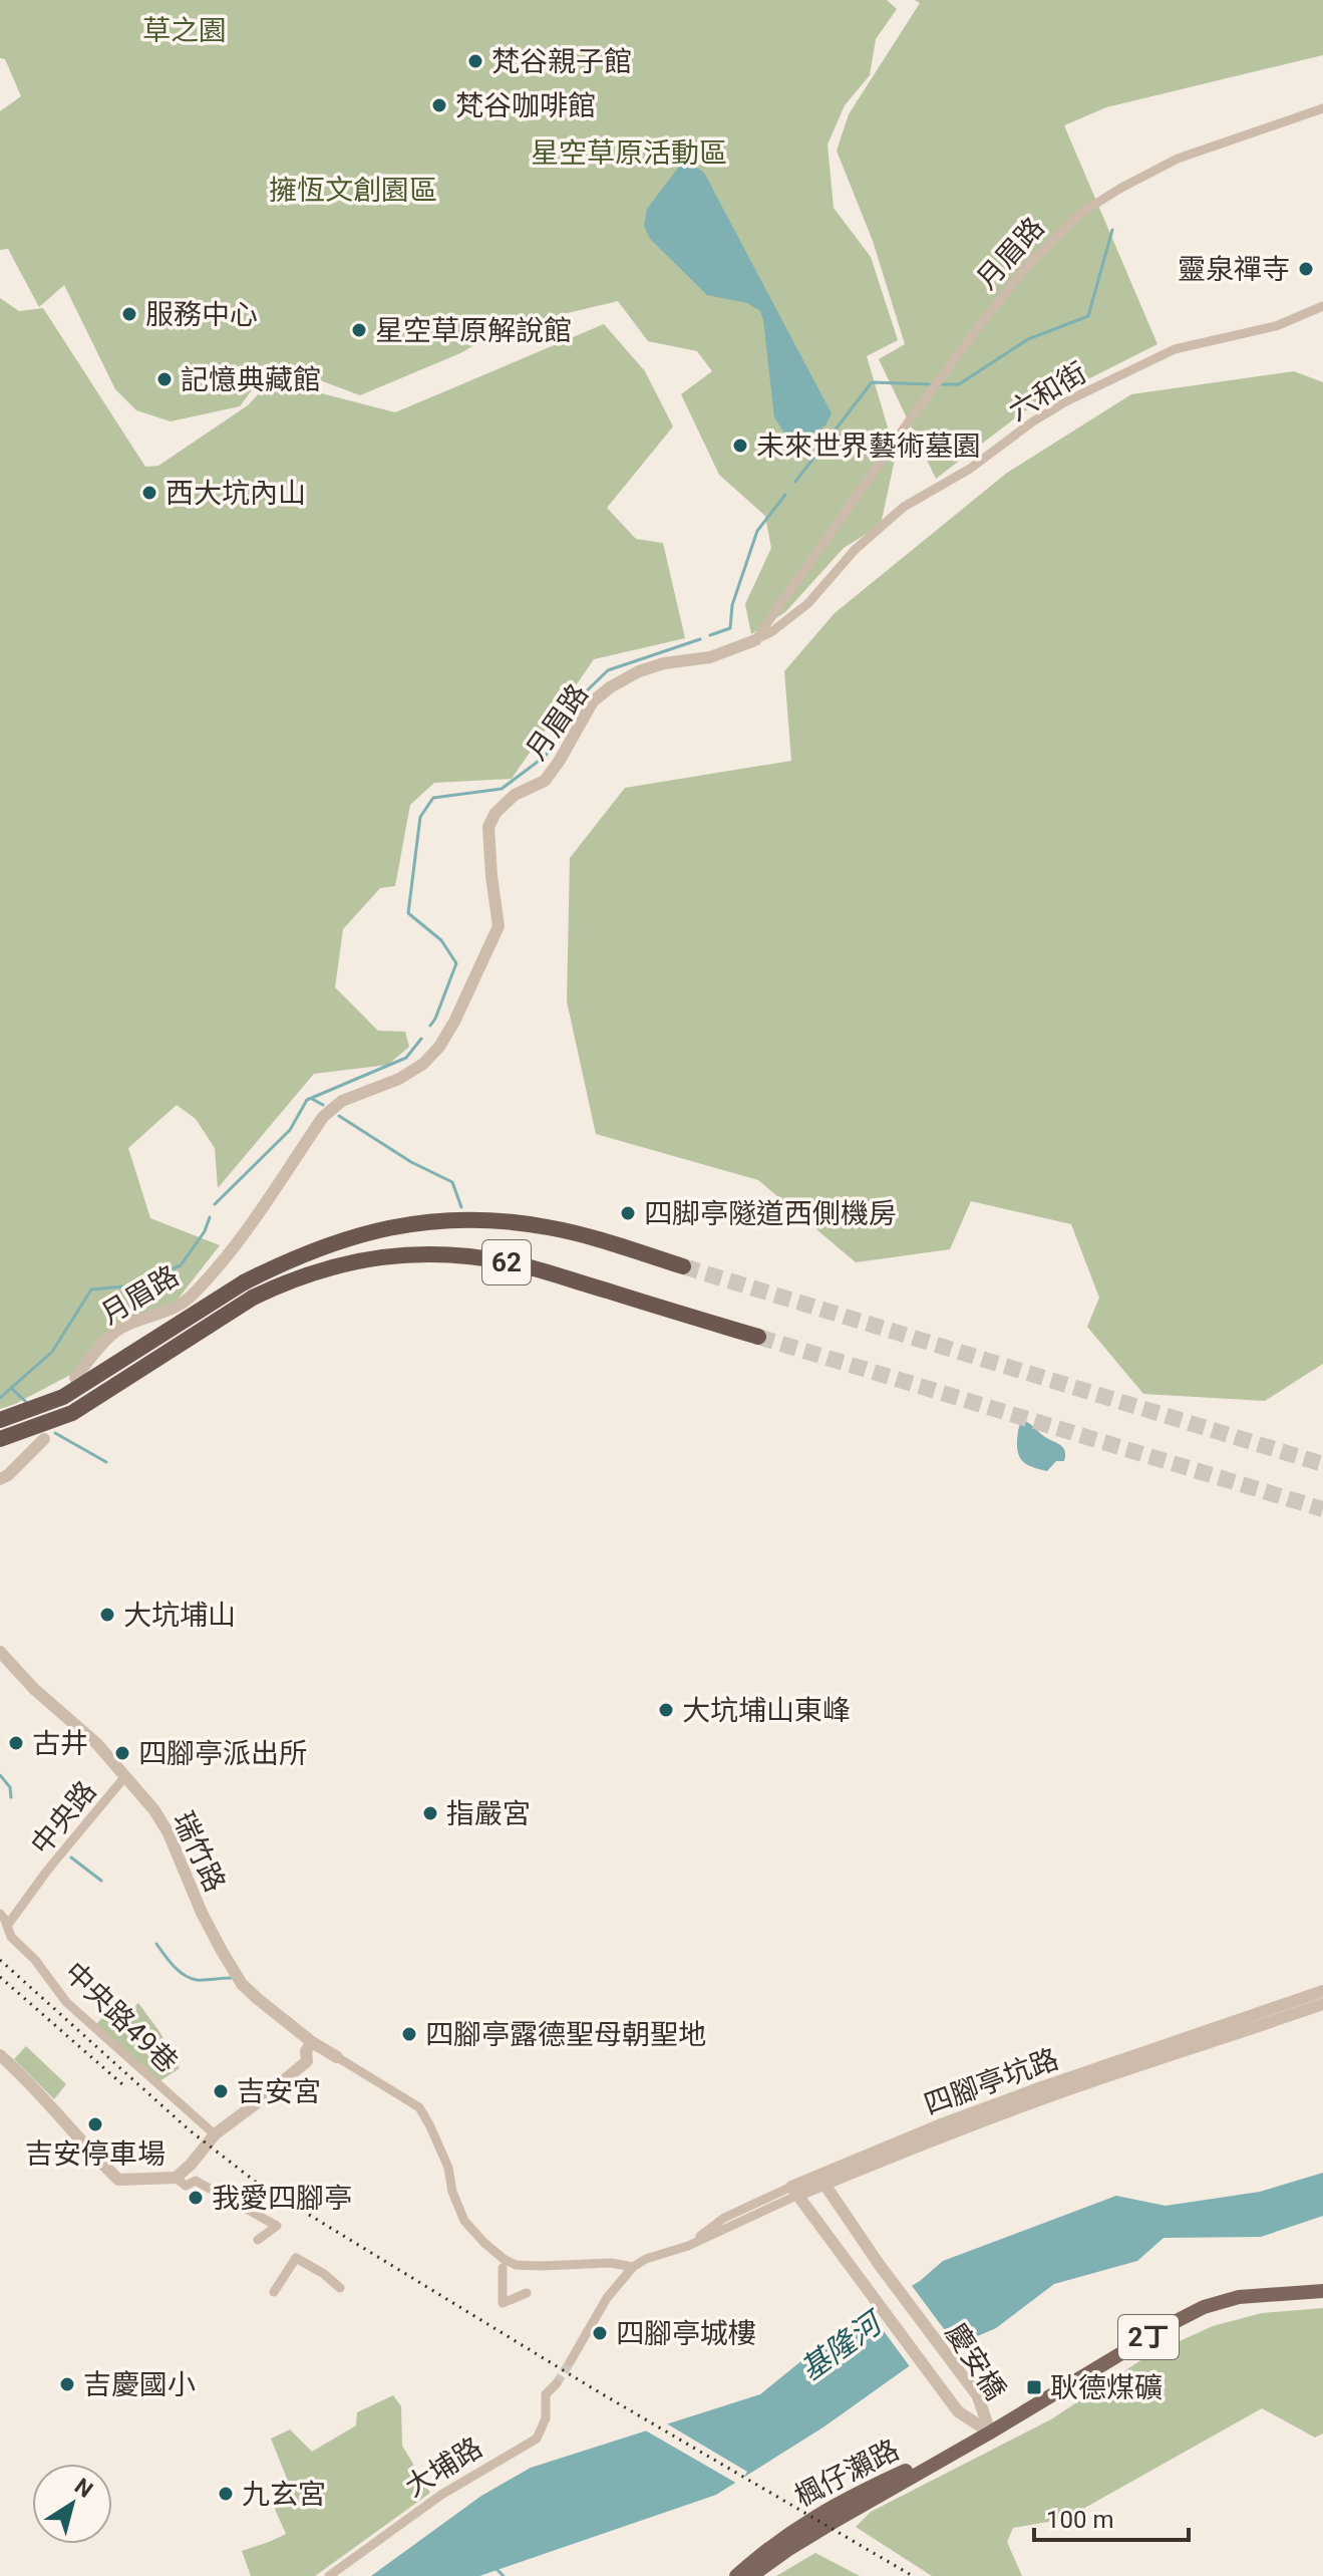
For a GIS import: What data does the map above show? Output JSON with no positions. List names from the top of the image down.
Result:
{
  "streets": {
    "highway": ["62"],
    "main road": ["2丁", "楓仔瀨路"],
    "street": [
      "月眉路",
      "六和街",
      "中央路",
      "瑞竹路",
      "中央路49巷",
      "四腳亭坑路",
      "慶安橋",
      "大埔路"
    ]
  },
  "crossings": [
    ["月眉路", "六和街"],
    ["中央路", "瑞竹路"],
    ["中央路", "中央路49巷"],
    ["瑞竹路", "四腳亭坑路"],
    ["四腳亭坑路", "慶安橋"],
    ["慶安橋", "楓仔瀨路"]
  ],
  "water": ["基隆河"],
  "parks": ["草之園", "星空草原活動區", "擁恆文創園區"],
  "places": {
    "other": [
      "梵谷親子館",
      "梵谷咖啡館",
      "靈泉禪寺",
      "服務中心",
      "星空草原解說館",
      "記憶典藏館",
      "未來世界藝術墓園",
      "西大坑內山",
      "四脚亭隧道西側機房",
      "大坑埔山",
      "大坑埔山東峰",
      "古井",
      "四腳亭派出所",
      "指嚴宮",
      "四腳亭露德聖母朝聖地",
      "吉安宮",
      "吉安停車場",
      "我愛四腳亭",
      "四腳亭城樓",
      "吉慶國小",
      "九玄宮"
    ],
    "transit": ["耿德煤礦"]
  },
  "scale_bar": "100 m",
  "north": "top right"
}
